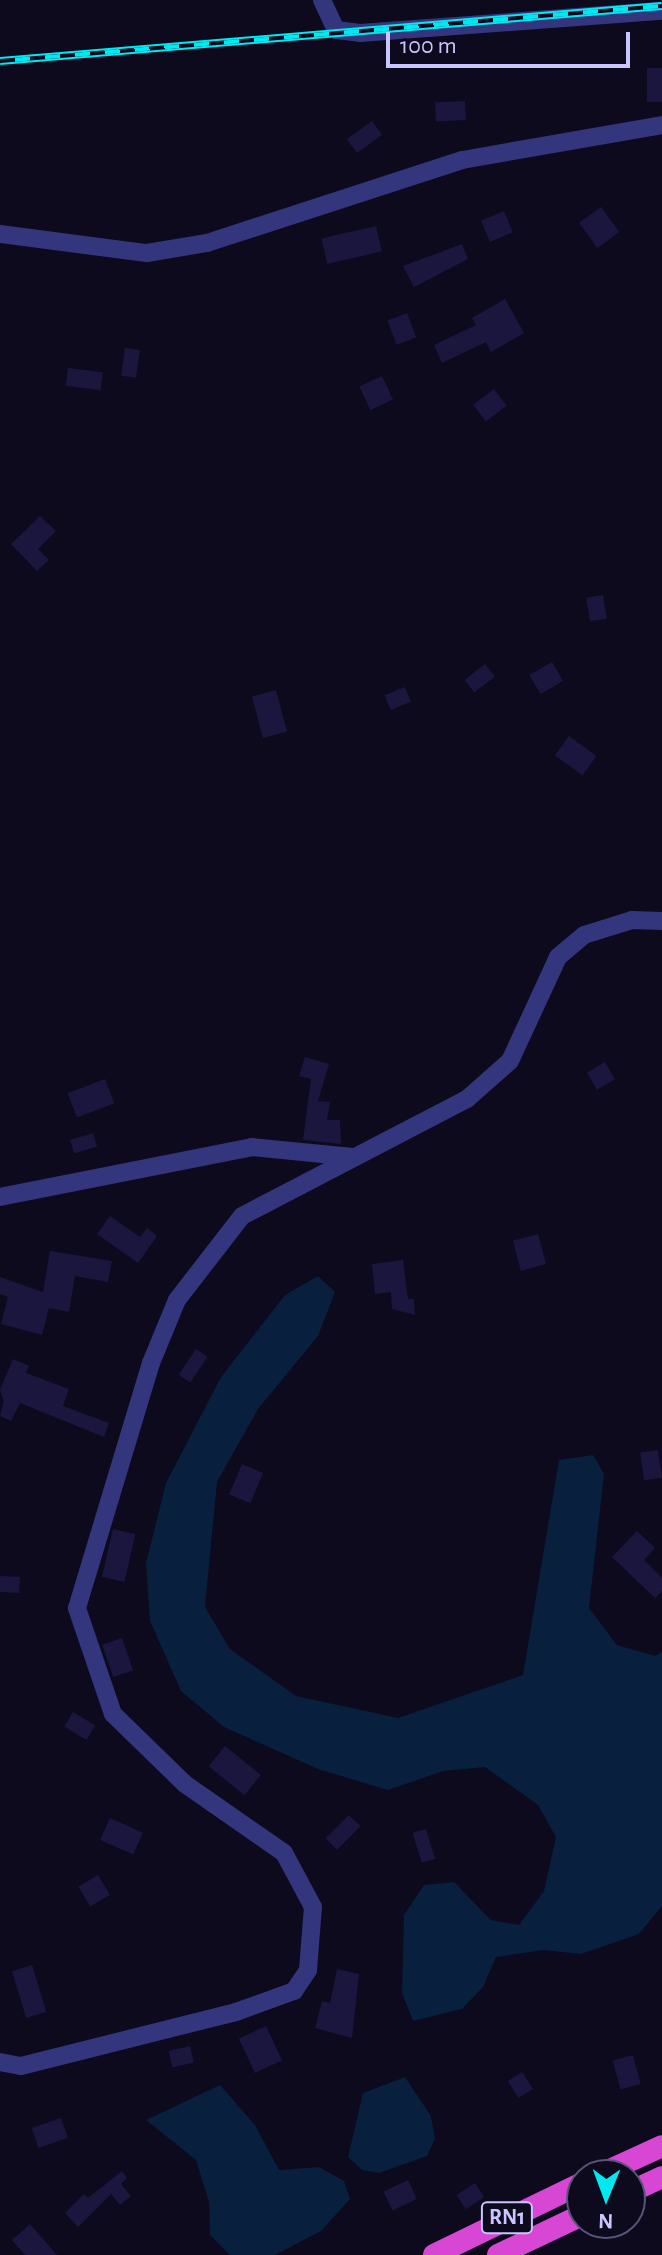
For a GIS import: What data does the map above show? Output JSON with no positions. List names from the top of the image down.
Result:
{
  "streets": {
    "highway": ["RN1"]
  },
  "scale_bar": "100 m",
  "north": "bottom"
}
